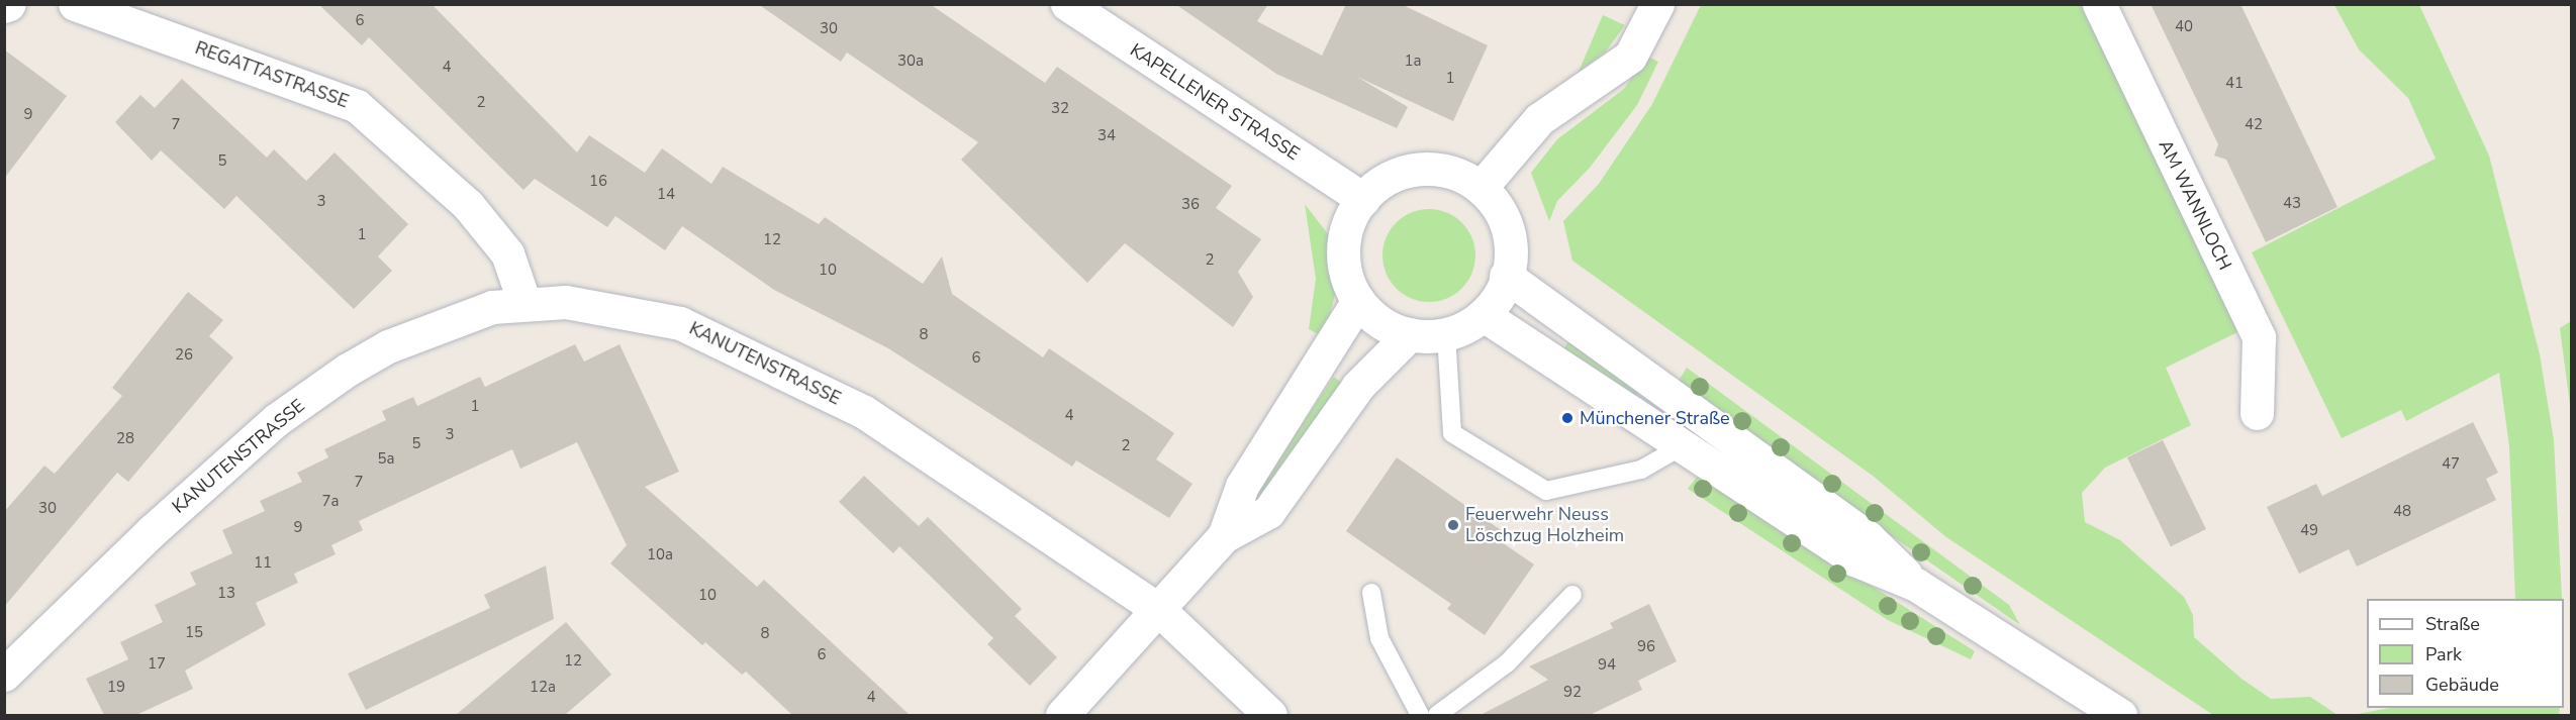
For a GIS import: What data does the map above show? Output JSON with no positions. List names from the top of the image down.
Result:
{
  "streets": {
    "street": [
      "REGATTASTRASSE",
      "KAPELLENER STRASSE",
      "AM WANNLOCH",
      "KANUTENSTRASSE"
    ]
  },
  "crossings": [
    ["REGATTASTRASSE", "KANUTENSTRASSE"]
  ],
  "places": ["Münchener Straße", "Feuerwehr Neuss Löschzug Holzheim"],
  "house_numbers": [
    "6",
    "40",
    "30",
    "30a",
    "1a",
    "4",
    "1",
    "41",
    "2",
    "32",
    "9",
    "7",
    "42",
    "34",
    "5",
    "16",
    "14",
    "3",
    "43",
    "36",
    "1",
    "12",
    "2",
    "10",
    "8",
    "26",
    "6",
    "1",
    "4",
    "3",
    "28",
    "5",
    "2",
    "5a",
    "47",
    "7",
    "7a",
    "30",
    "48",
    "9",
    "49",
    "10a",
    "11",
    "13",
    "10",
    "15",
    "8",
    "96",
    "6",
    "12",
    "17",
    "94",
    "19",
    "12a",
    "92",
    "4"
  ],
  "legend": ["Straße", "Park", "Gebäude"]
}
